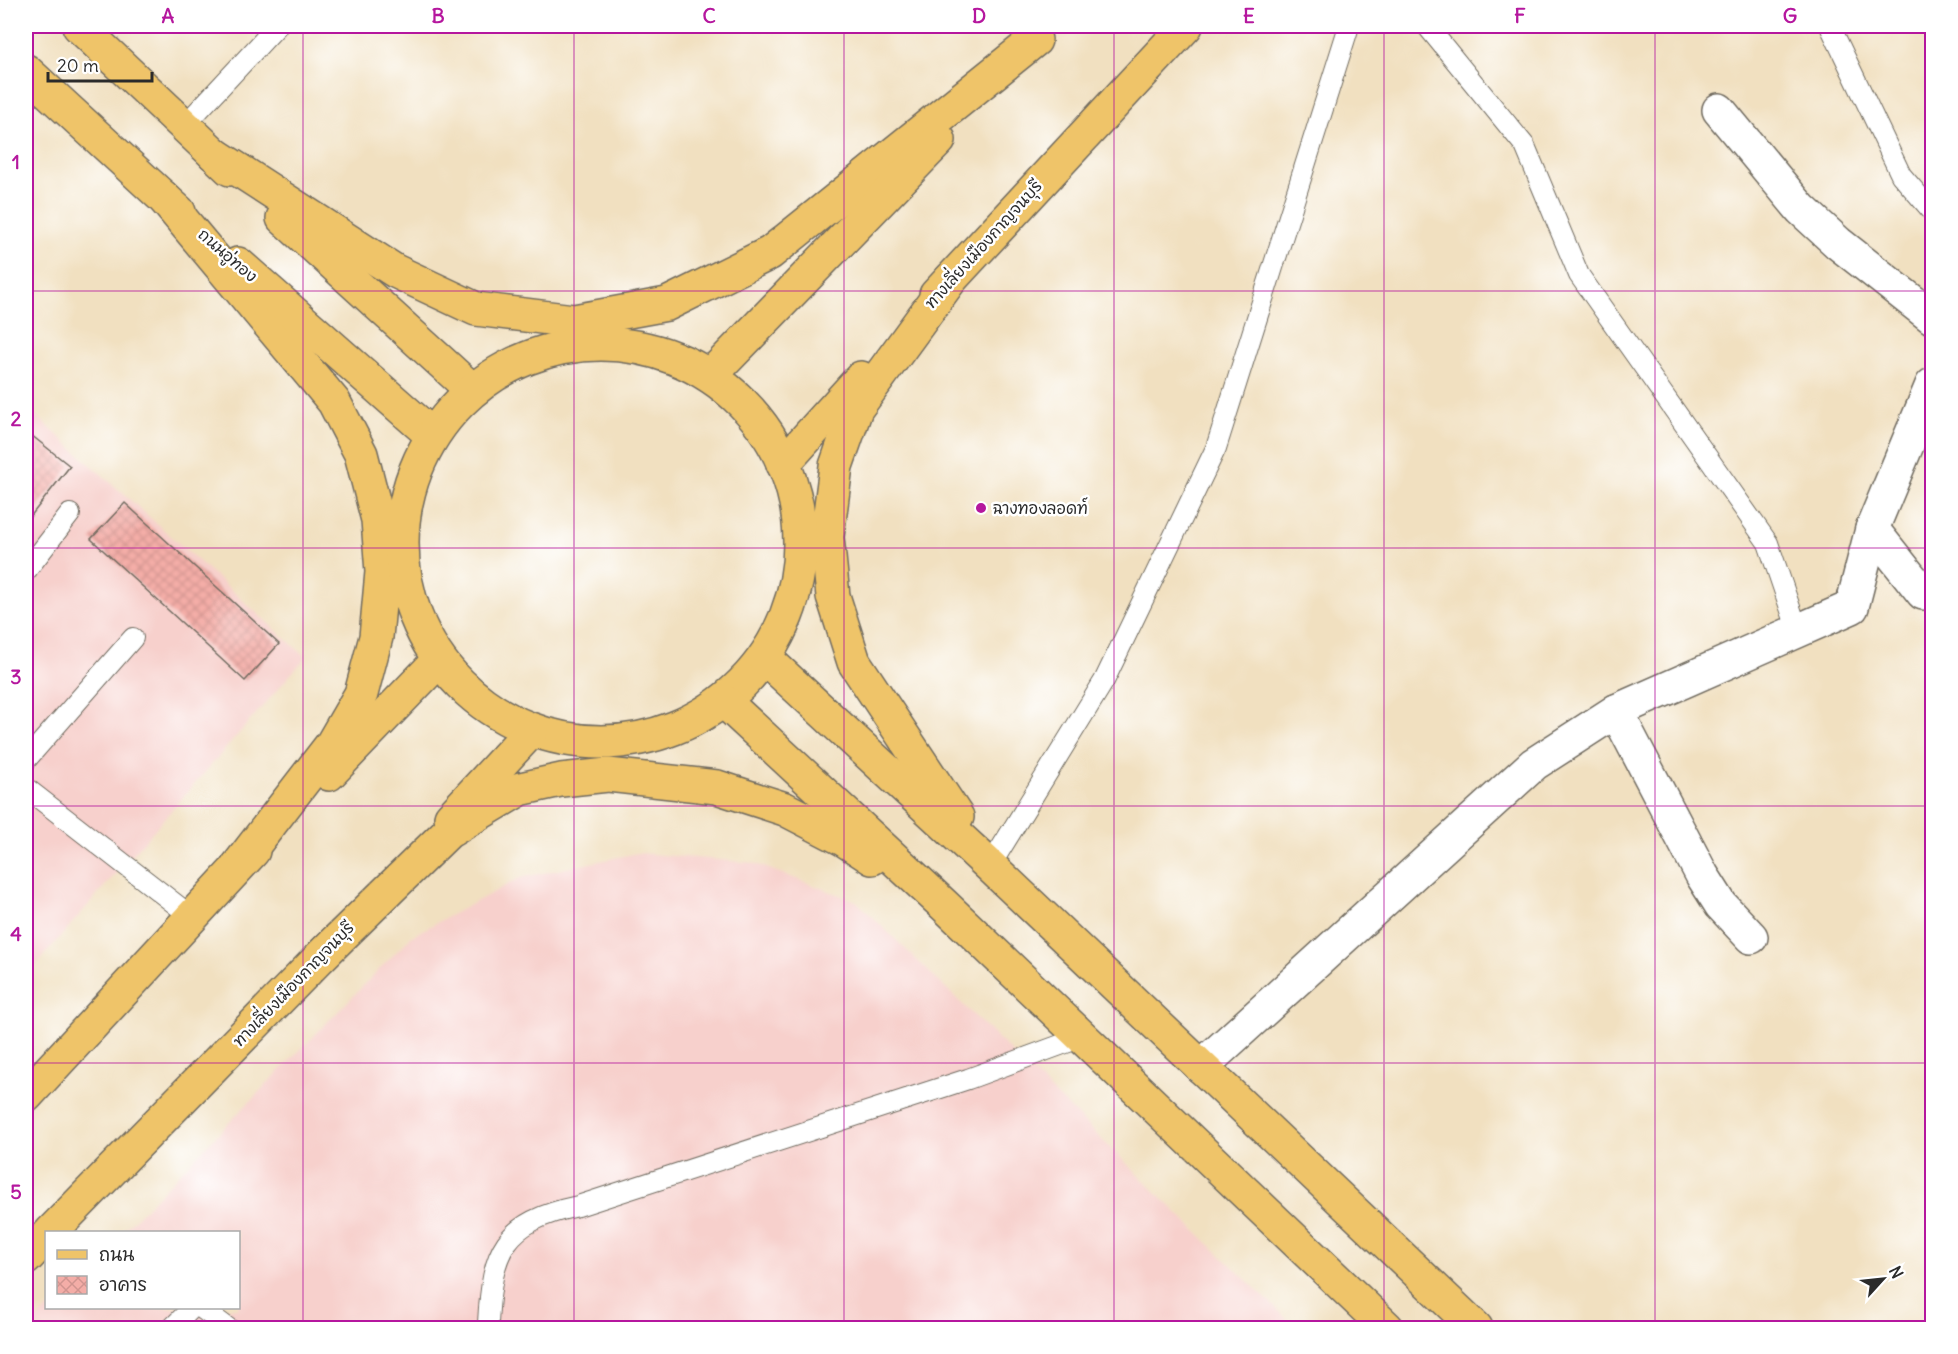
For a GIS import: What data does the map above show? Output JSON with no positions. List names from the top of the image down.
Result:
{
  "streets": {
    "main road": ["ทางเลี่ยงเมืองกาญจนบุรี", "ถนนอู่ทอง"]
  },
  "places": ["ฉางทองลอดท์"],
  "legend": ["ถนน", "อาคาร"],
  "scale_bar": "20 m",
  "north": "top right",
  "grid": {
    "columns": [
      "A",
      "B",
      "C",
      "D",
      "E",
      "F",
      "G"
    ],
    "rows": [
      "1",
      "2",
      "3",
      "4",
      "5"
    ]
  }
}
